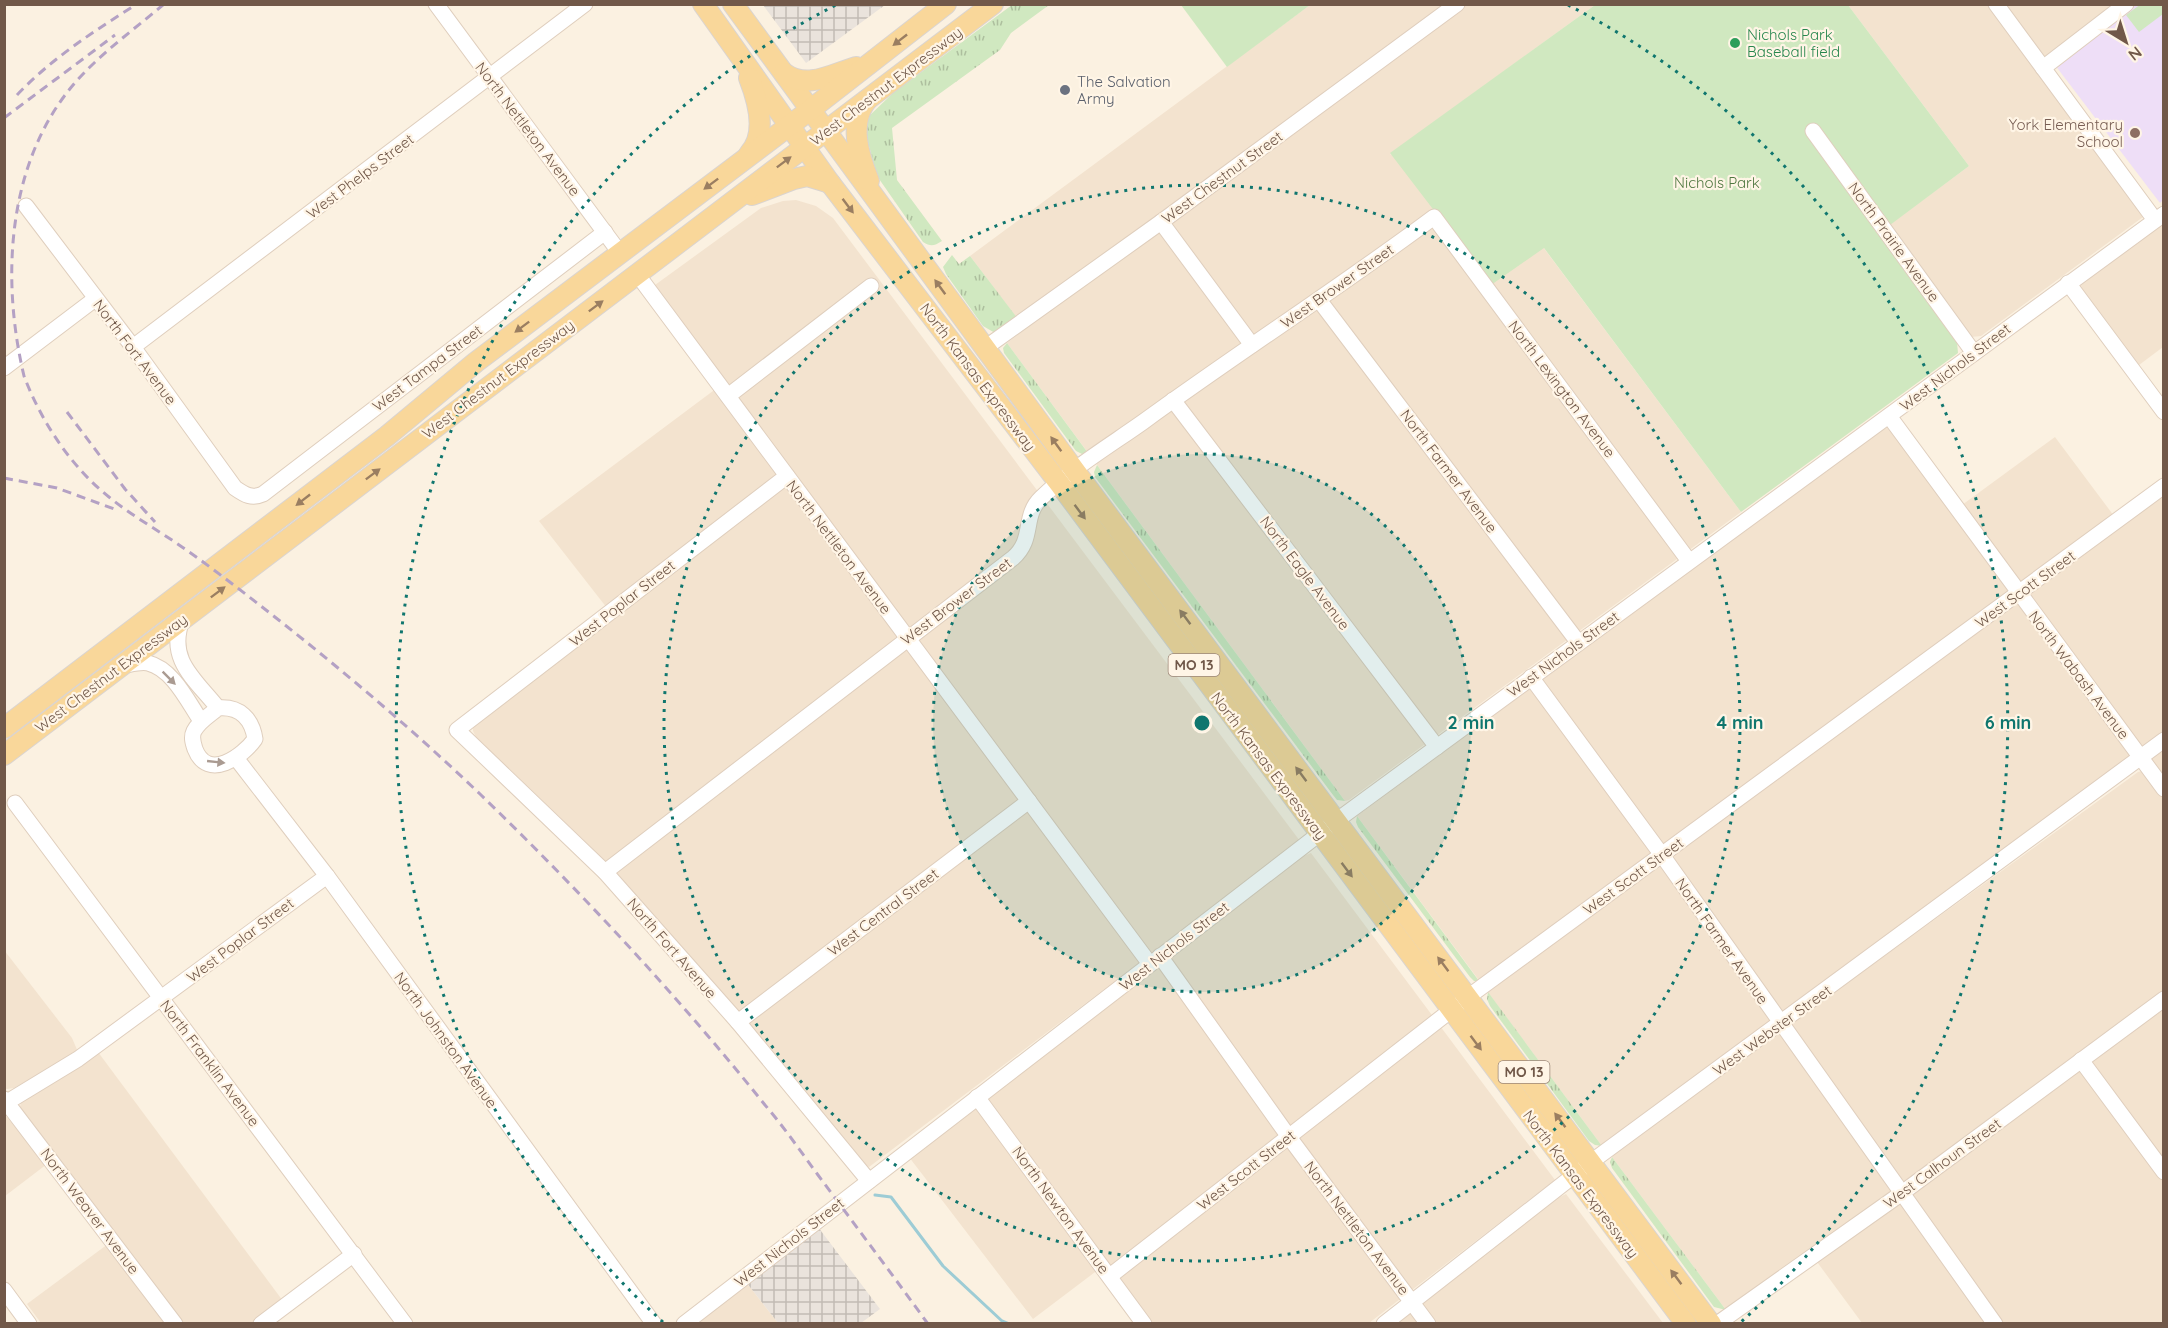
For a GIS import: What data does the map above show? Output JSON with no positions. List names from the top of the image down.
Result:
{
  "streets": {
    "main road": ["West Chestnut Expressway", "North Kansas Expressway", "MO 13"],
    "street": [
      "North Nettleton Avenue",
      "West Phelps Street",
      "West Chestnut Street",
      "North Prairie Avenue",
      "West Brower Street",
      "North Fort Avenue",
      "West Nichols Street",
      "West Tampa Street",
      "North Lexington Avenue",
      "North Farmer Avenue",
      "North Eagle Avenue",
      "West Scott Street",
      "West Poplar Street",
      "North Wabash Avenue",
      "West Central Street",
      "West Webster Street",
      "North Johnston Avenue",
      "North Franklin Avenue",
      "West Calhoun Street",
      "North Newton Avenue",
      "North Weaver Avenue"
    ]
  },
  "crossings": [
    ["West Chestnut Expressway", "North Nettleton Avenue"],
    ["West Chestnut Expressway", "North Kansas Expressway"],
    ["North Nettleton Avenue", "West Phelps Street"],
    ["North Nettleton Avenue", "West Brower Street"],
    ["North Nettleton Avenue", "West Nichols Street"],
    ["North Nettleton Avenue", "West Tampa Street"],
    ["North Nettleton Avenue", "West Scott Street"],
    ["North Nettleton Avenue", "West Poplar Street"],
    ["North Nettleton Avenue", "West Central Street"],
    ["North Nettleton Avenue", "West Webster Street"],
    ["West Phelps Street", "North Fort Avenue"],
    ["West Chestnut Street", "North Kansas Expressway"],
    ["North Prairie Avenue", "West Nichols Street"],
    ["West Brower Street", "North Fort Avenue"],
    ["West Brower Street", "North Kansas Expressway"],
    ["West Brower Street", "North Lexington Avenue"],
    ["West Brower Street", "North Farmer Avenue"],
    ["West Brower Street", "North Eagle Avenue"],
    ["North Fort Avenue", "West Nichols Street"],
    ["North Fort Avenue", "West Tampa Street"],
    ["North Fort Avenue", "West Poplar Street"],
    ["North Fort Avenue", "West Central Street"],
    ["West Nichols Street", "North Kansas Expressway"],
    ["West Nichols Street", "North Lexington Avenue"],
    ["West Nichols Street", "North Farmer Avenue"],
    ["West Nichols Street", "North Eagle Avenue"],
    ["West Nichols Street", "North Wabash Avenue"],
    ["West Nichols Street", "North Newton Avenue"],
    ["North Kansas Expressway", "West Scott Street"],
    ["North Kansas Expressway", "West Webster Street"],
    ["North Farmer Avenue", "West Scott Street"],
    ["North Farmer Avenue", "West Webster Street"],
    ["North Farmer Avenue", "West Calhoun Street"],
    ["West Scott Street", "North Wabash Avenue"],
    ["West Scott Street", "North Newton Avenue"],
    ["West Poplar Street", "North Johnston Avenue"],
    ["West Poplar Street", "North Franklin Avenue"],
    ["West Poplar Street", "North Weaver Avenue"],
    ["North Wabash Avenue", "West Webster Street"]
  ],
  "parks": ["Nichols Park"],
  "places": ["Nichols Park Baseball field", "The Salvation Army", "York Elementary School"],
  "north": "bottom right",
  "rings": ["2 min", "4 min", "6 min"]
}
